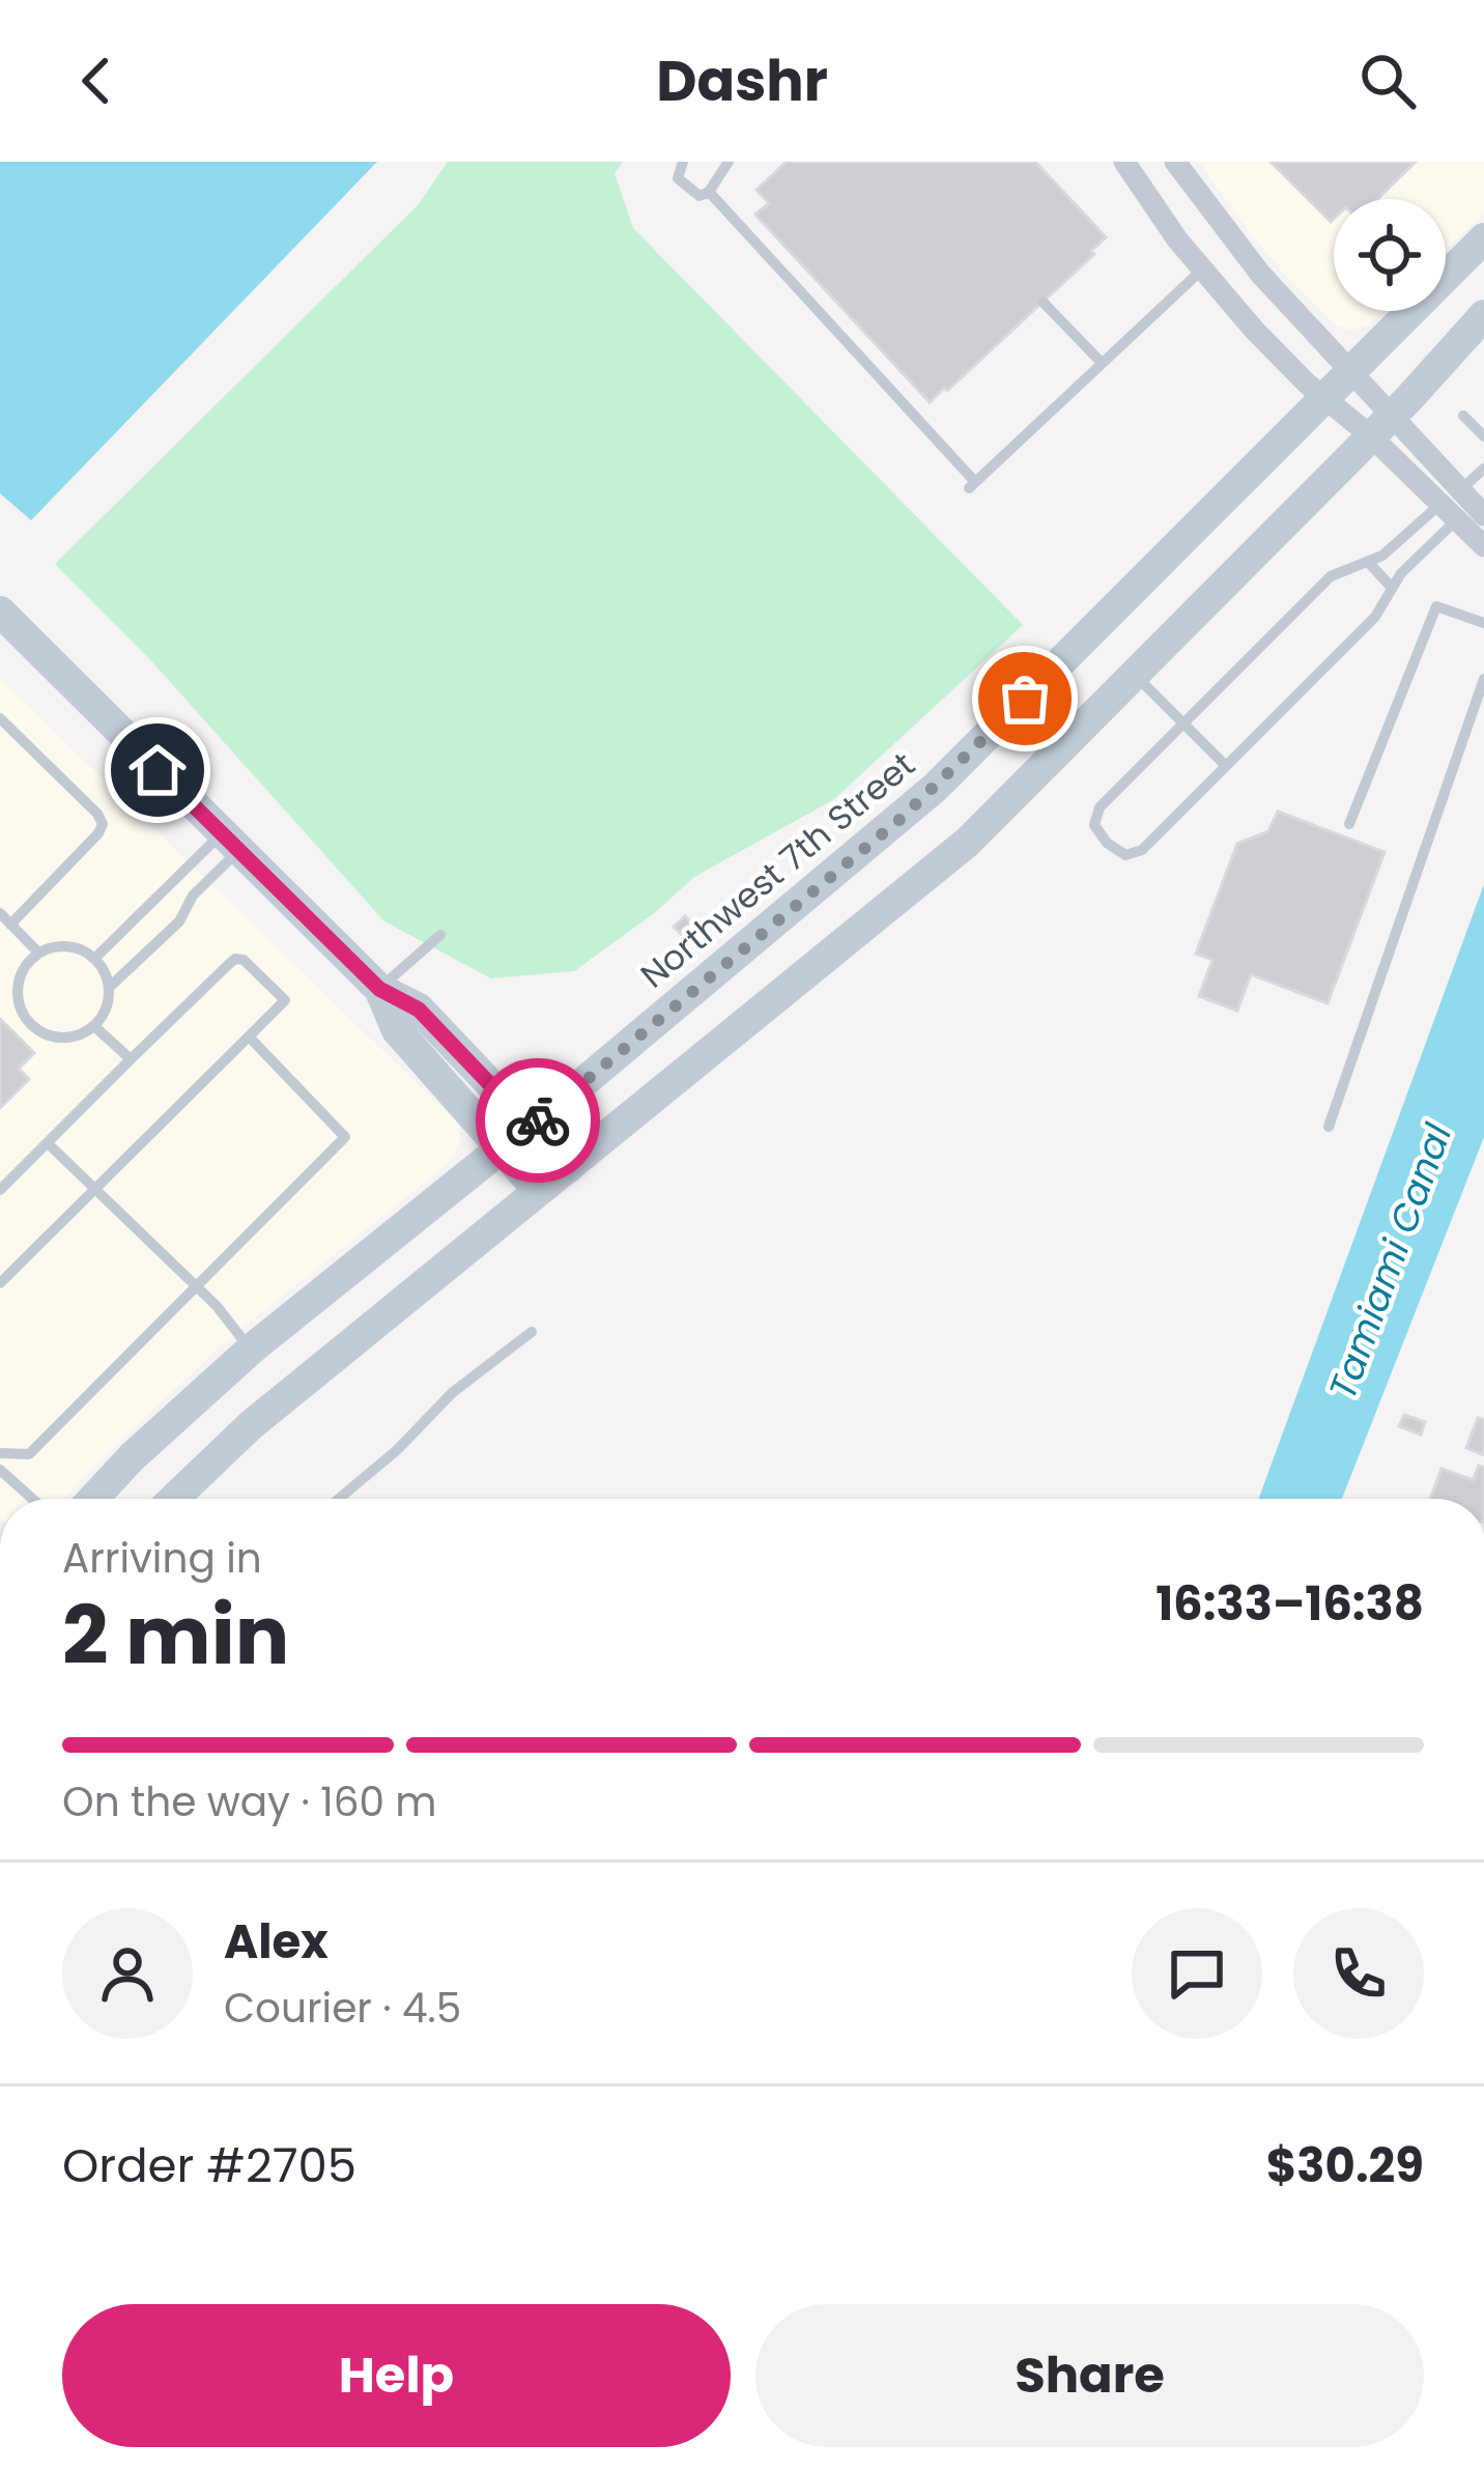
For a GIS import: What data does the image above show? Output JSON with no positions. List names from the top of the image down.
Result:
{
  "streets": {
    "main road": ["Northwest 7th Street"]
  },
  "water": ["Tamiami Canal"],
  "page": {
    "header": "Dashr",
    "heading": ["2 min", "Arriving in", "16:33–16:38"],
    "panel": [
      "Alex",
      "Courier · 4.5",
      "Order #2705",
      "$30.29"
    ],
    "bar": "On the way · 160 m",
    "buttons": ["Help", "Share"]
  }
}
